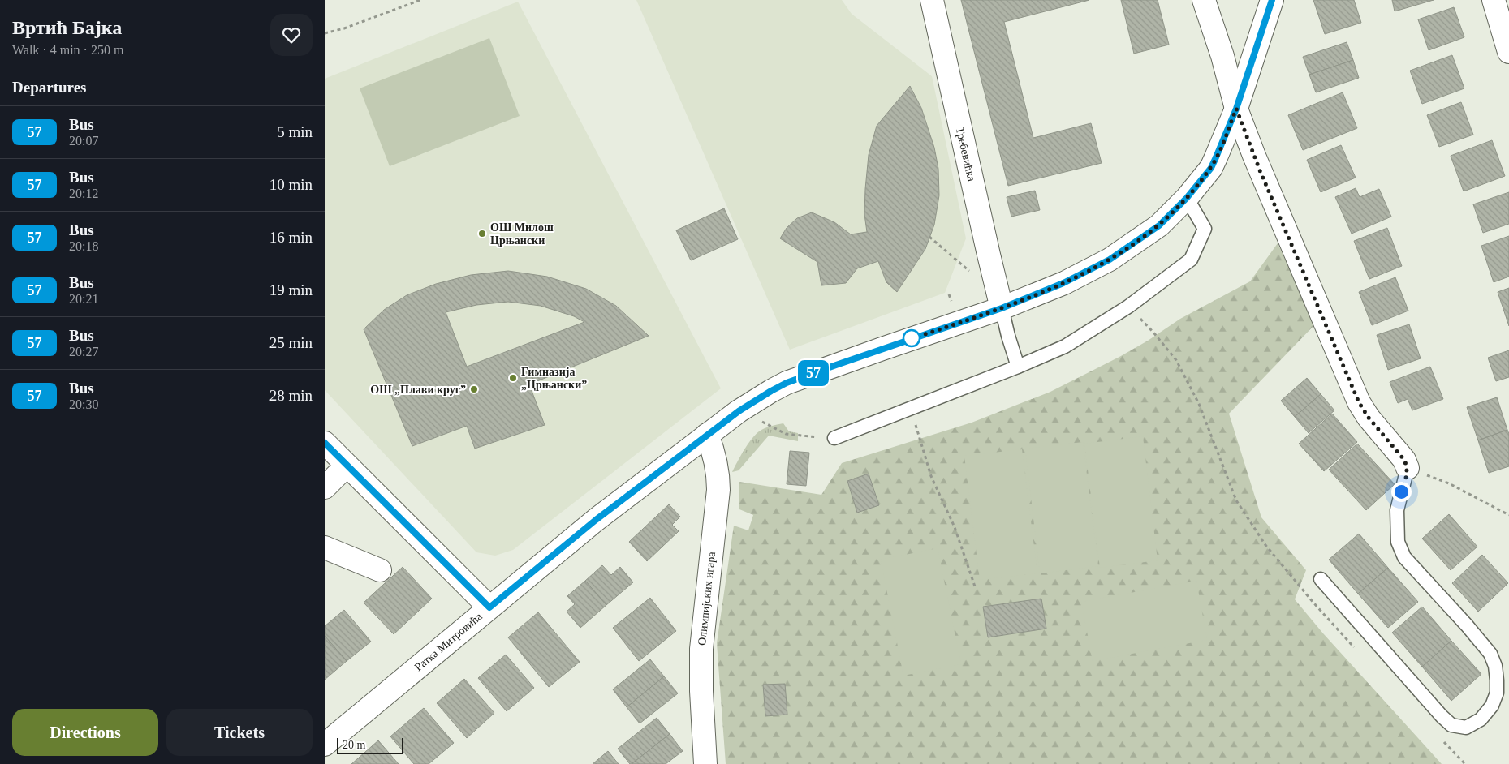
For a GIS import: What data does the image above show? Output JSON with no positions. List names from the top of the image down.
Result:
{
  "streets": {
    "street": ["Требевићка", "Олимпијских игара", "Ратка Митровића"]
  },
  "crossings": [
    ["Требевићка", "Ратка Митровића"],
    ["Олимпијских игара", "Ратка Митровића"]
  ],
  "places": ["ОШ Милош Црњански", "Гимназија „Црњански”", "ОШ „Плави круг”"],
  "lines": ["bus line 57"],
  "scale_bar": "20 m",
  "page": {
    "heading": [
      ["Вртић Бајка", "Walk · 4 min · 250 m"],
      "Departures"
    ],
    "on_map": "57",
    "list": [
      {
        "mark": "57",
        "name": "Bus",
        "note": "20:07",
        "value": "5 min"
      },
      {
        "mark": "57",
        "name": "Bus",
        "note": "20:12",
        "value": "10 min"
      },
      {
        "mark": "57",
        "name": "Bus",
        "note": "20:18",
        "value": "16 min"
      },
      {
        "mark": "57",
        "name": "Bus",
        "note": "20:21",
        "value": "19 min"
      },
      {
        "mark": "57",
        "name": "Bus",
        "note": "20:27",
        "value": "25 min"
      },
      {
        "mark": "57",
        "name": "Bus",
        "note": "20:30",
        "value": "28 min"
      }
    ],
    "buttons": ["Directions", "Tickets"],
    "scale": "20 m"
  }
}
